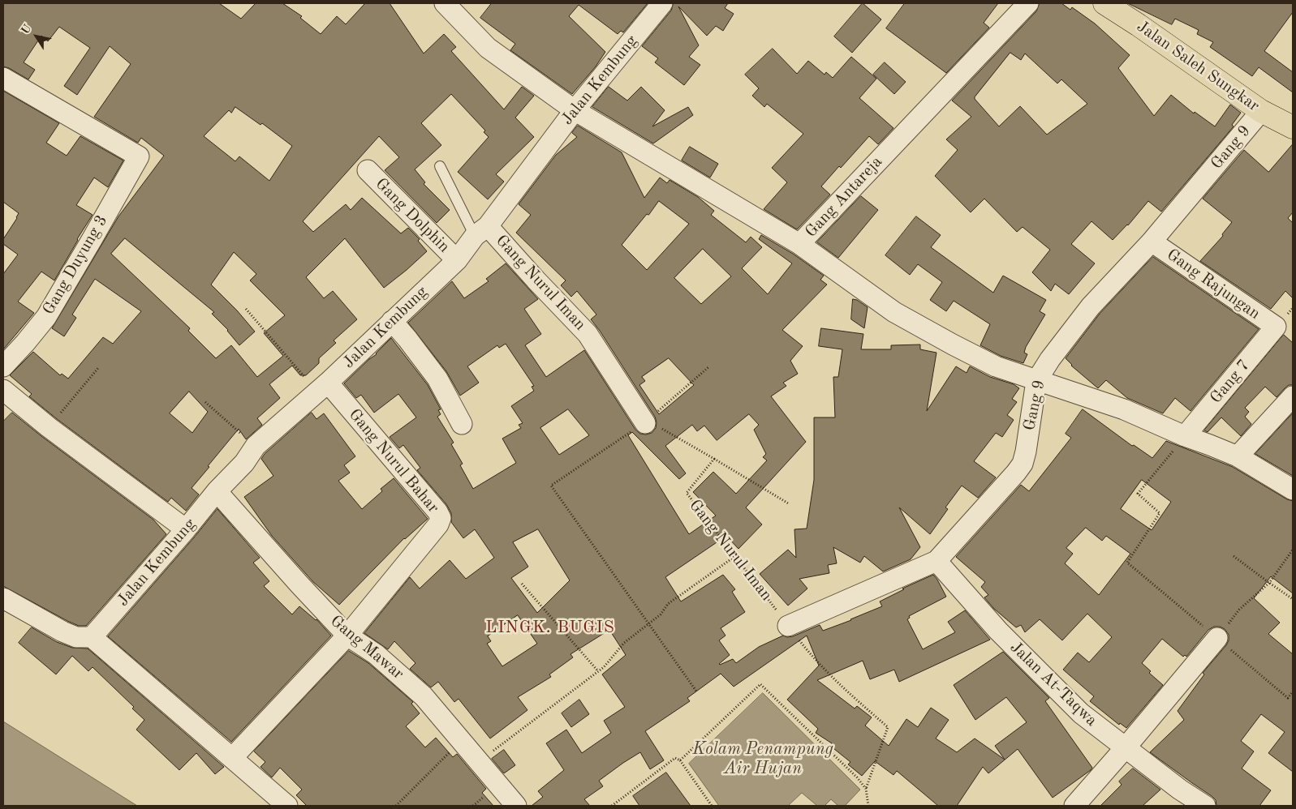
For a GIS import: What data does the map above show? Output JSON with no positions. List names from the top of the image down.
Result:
{
  "streets": {
    "highway": ["Jalan Saleh Sungkar"],
    "street": [
      "Jalan Kembung",
      "Gang 9",
      "Gang Antareja",
      "Gang Dolphin",
      "Gang Duyung 3",
      "Gang Nurul Iman",
      "Gang Rajungan",
      "Gang 7",
      "Gang Nurul Bahar",
      "Gang Mawar",
      "Jalan At-Taqwa"
    ]
  },
  "crossings": [
    ["Jalan Saleh Sungkar", "Gang 9"],
    ["Jalan Kembung", "Gang Dolphin"],
    ["Jalan Kembung", "Gang Nurul Iman"],
    ["Jalan Kembung", "Gang Nurul Bahar"],
    ["Jalan Kembung", "Gang Mawar"],
    ["Gang 9", "Gang Antareja"],
    ["Gang 9", "Gang Nurul Iman"],
    ["Gang 9", "Gang Rajungan"],
    ["Gang 9", "Jalan At-Taqwa"],
    ["Gang Antareja", "Gang 7"],
    ["Gang Rajungan", "Gang 7"],
    ["Gang Nurul Bahar", "Gang Mawar"]
  ],
  "districts": ["LINGK. BUGIS"],
  "water": ["Kolam Penampung Air Hujan"],
  "north": "top left"
}
